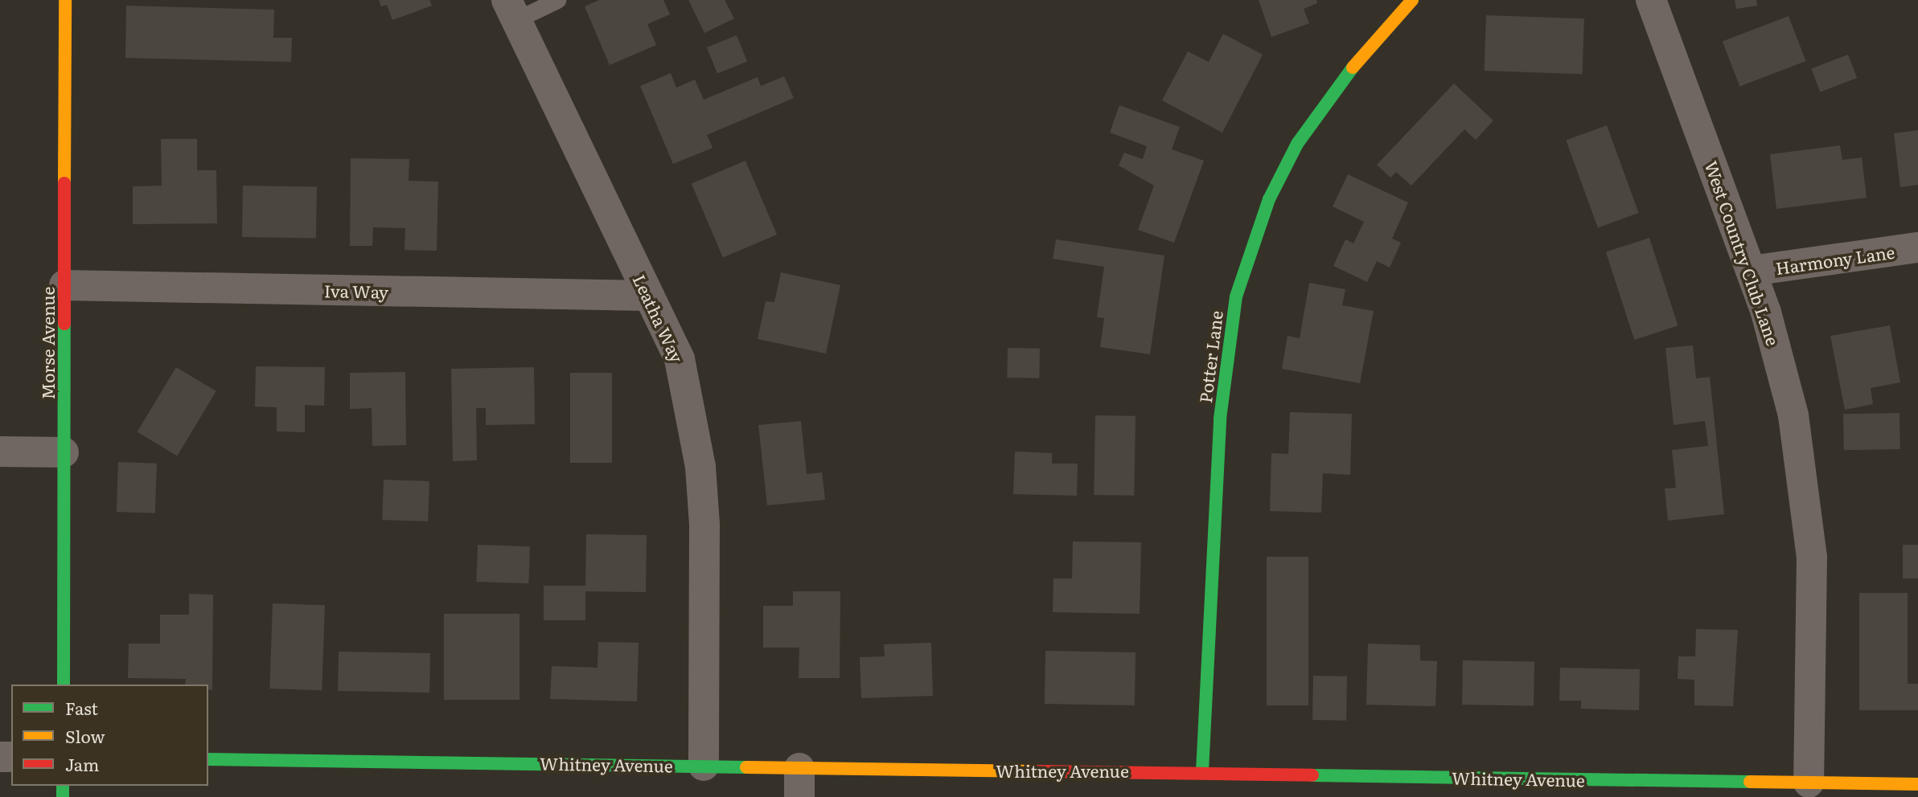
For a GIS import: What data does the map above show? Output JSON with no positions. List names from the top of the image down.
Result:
{
  "streets": {
    "street": [
      "West Country Club Lane",
      "Harmony Lane",
      "Iva Way",
      "Leatha Way",
      "Morse Avenue",
      "Potter Lane",
      "Whitney Avenue"
    ]
  },
  "crossings": [
    ["West Country Club Lane", "Harmony Lane"],
    ["West Country Club Lane", "Whitney Avenue"],
    ["Iva Way", "Leatha Way"],
    ["Iva Way", "Morse Avenue"],
    ["Leatha Way", "Whitney Avenue"],
    ["Potter Lane", "Whitney Avenue"]
  ],
  "legend": ["Fast", "Slow", "Jam"]
}
